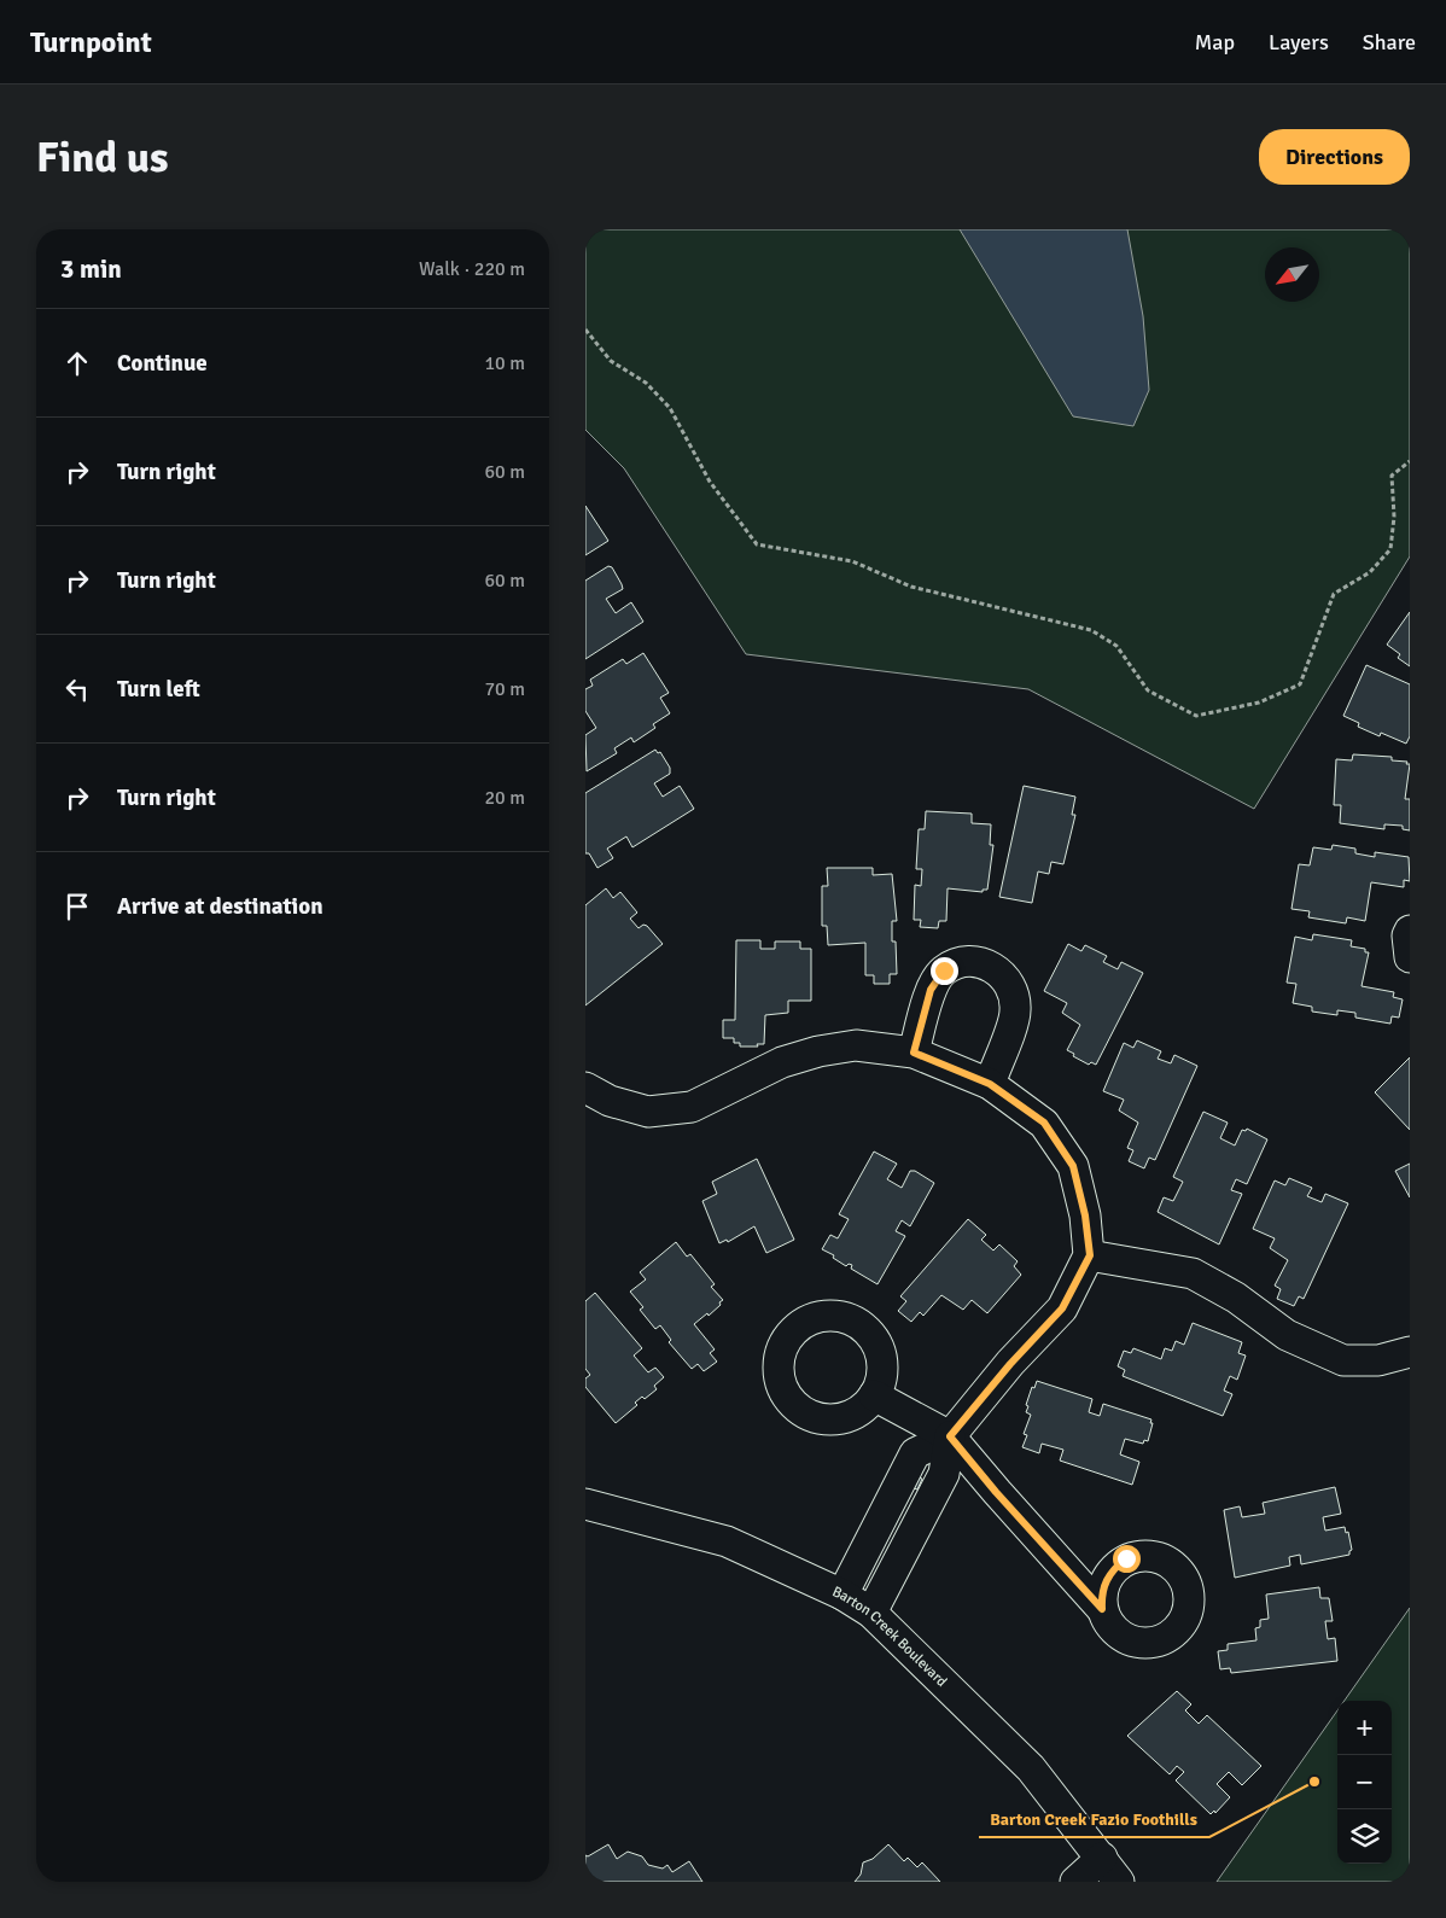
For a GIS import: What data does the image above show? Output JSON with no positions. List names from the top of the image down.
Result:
{
  "streets": {
    "street": ["Barton Creek Boulevard"]
  },
  "places": ["Barton Creek Fazio Foothills"],
  "north": "bottom left",
  "page": {
    "header": "Turnpoint",
    "nav": ["Map", "Layers", "Share"],
    "buttons": "Directions",
    "title": "Find us",
    "heading": ["3 min", "Walk · 220 m"],
    "list": [
      ["Continue", "10 m"],
      ["Turn right", "60 m"],
      ["Turn right", "60 m"],
      ["Turn left", "70 m"],
      ["Turn right", "20 m"],
      "Arrive at destination"
    ],
    "map_buttons": ["+", "−"]
  }
}
